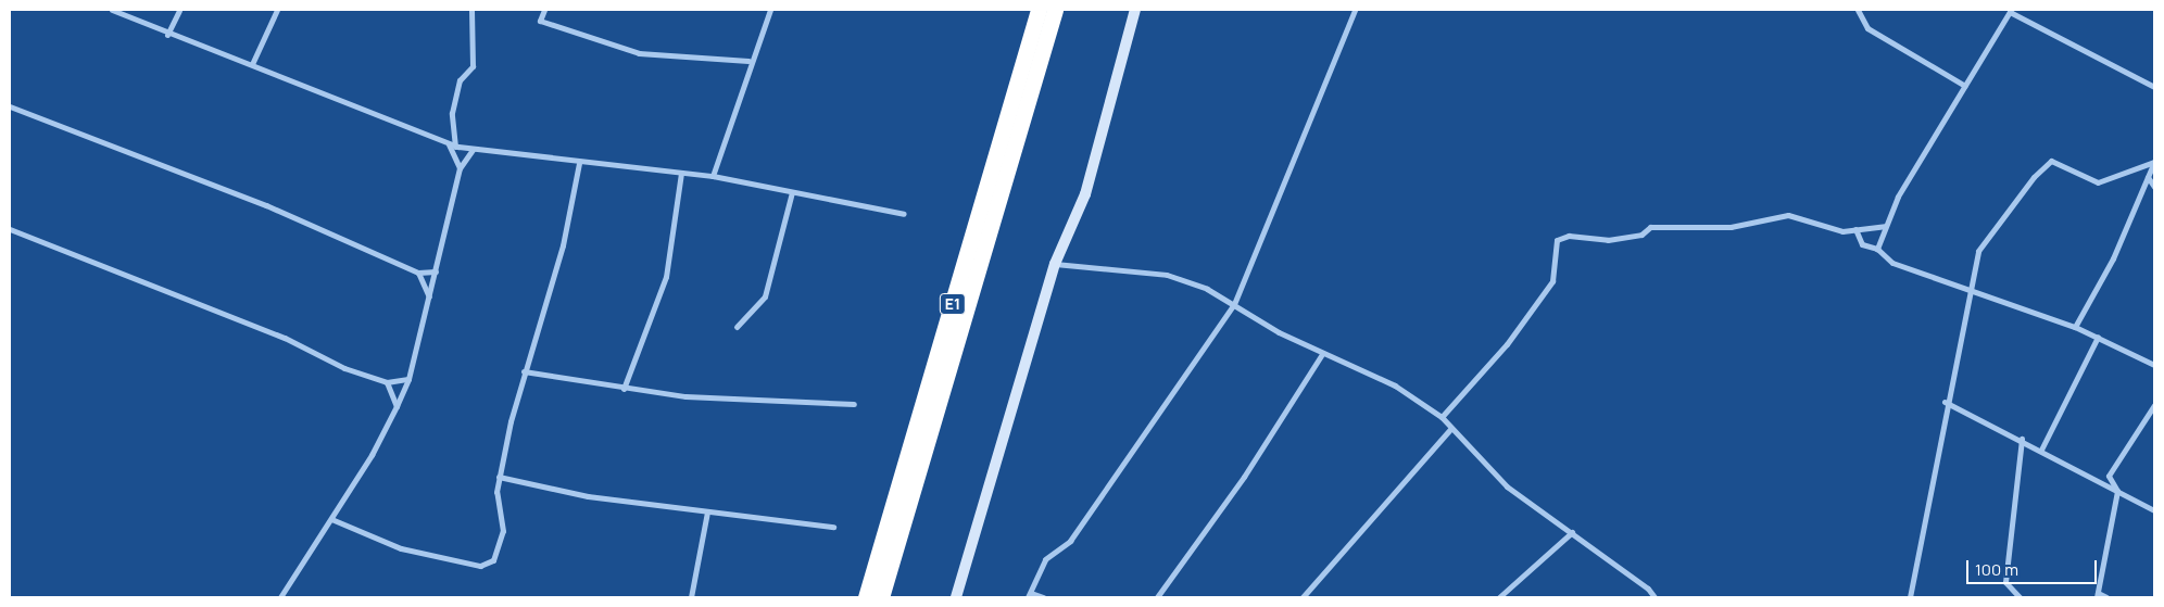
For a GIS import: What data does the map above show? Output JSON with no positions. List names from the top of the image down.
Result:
{
  "streets": {
    "highway": ["E1"]
  },
  "scale_bar": "100 m"
}
